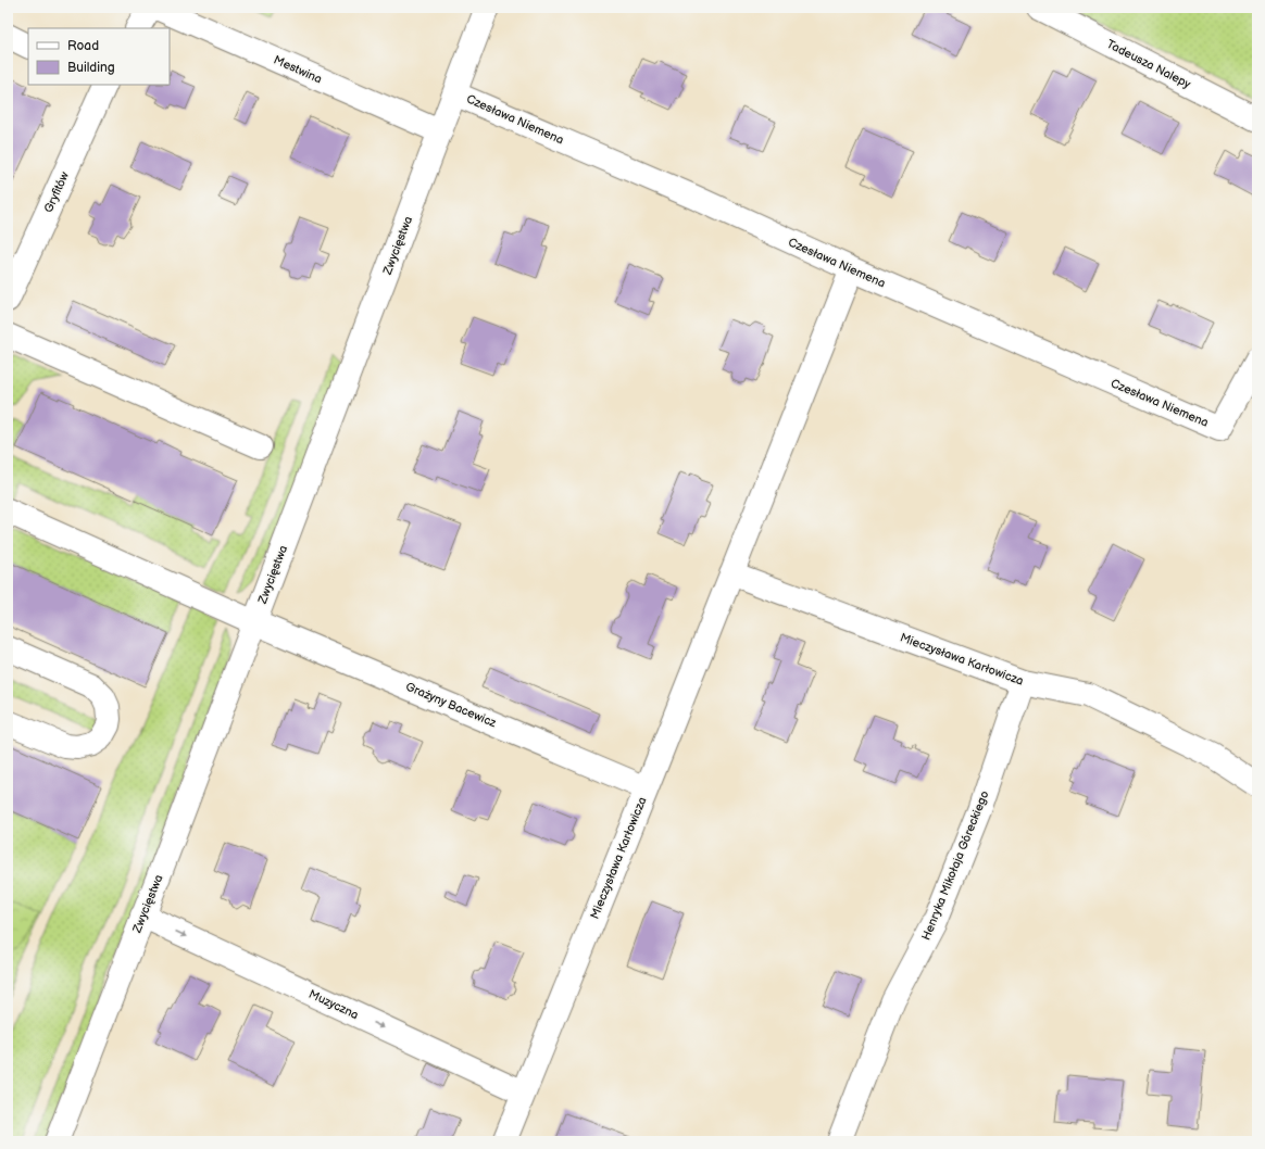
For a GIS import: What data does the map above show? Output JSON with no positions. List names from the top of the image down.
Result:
{
  "streets": {
    "street": [
      "Tadeusza Nalepy",
      "Mestwina",
      "Czesława Niemena",
      "Gryfitów",
      "Zwycięstwa",
      "Mieczysława Karłowicza",
      "Grażyny Bacewicz",
      "Henryka Mikołaja Góreckiego",
      "Muzyczna"
    ]
  },
  "crossings": [
    ["Mestwina", "Zwycięstwa"],
    ["Czesława Niemena", "Zwycięstwa"],
    ["Czesława Niemena", "Mieczysława Karłowicza"],
    ["Zwycięstwa", "Grażyny Bacewicz"],
    ["Zwycięstwa", "Muzyczna"],
    ["Mieczysława Karłowicza", "Grażyny Bacewicz"],
    ["Mieczysława Karłowicza", "Henryka Mikołaja Góreckiego"],
    ["Mieczysława Karłowicza", "Muzyczna"]
  ],
  "one_way": ["Muzyczna"],
  "legend": ["Road", "Building"]
}
